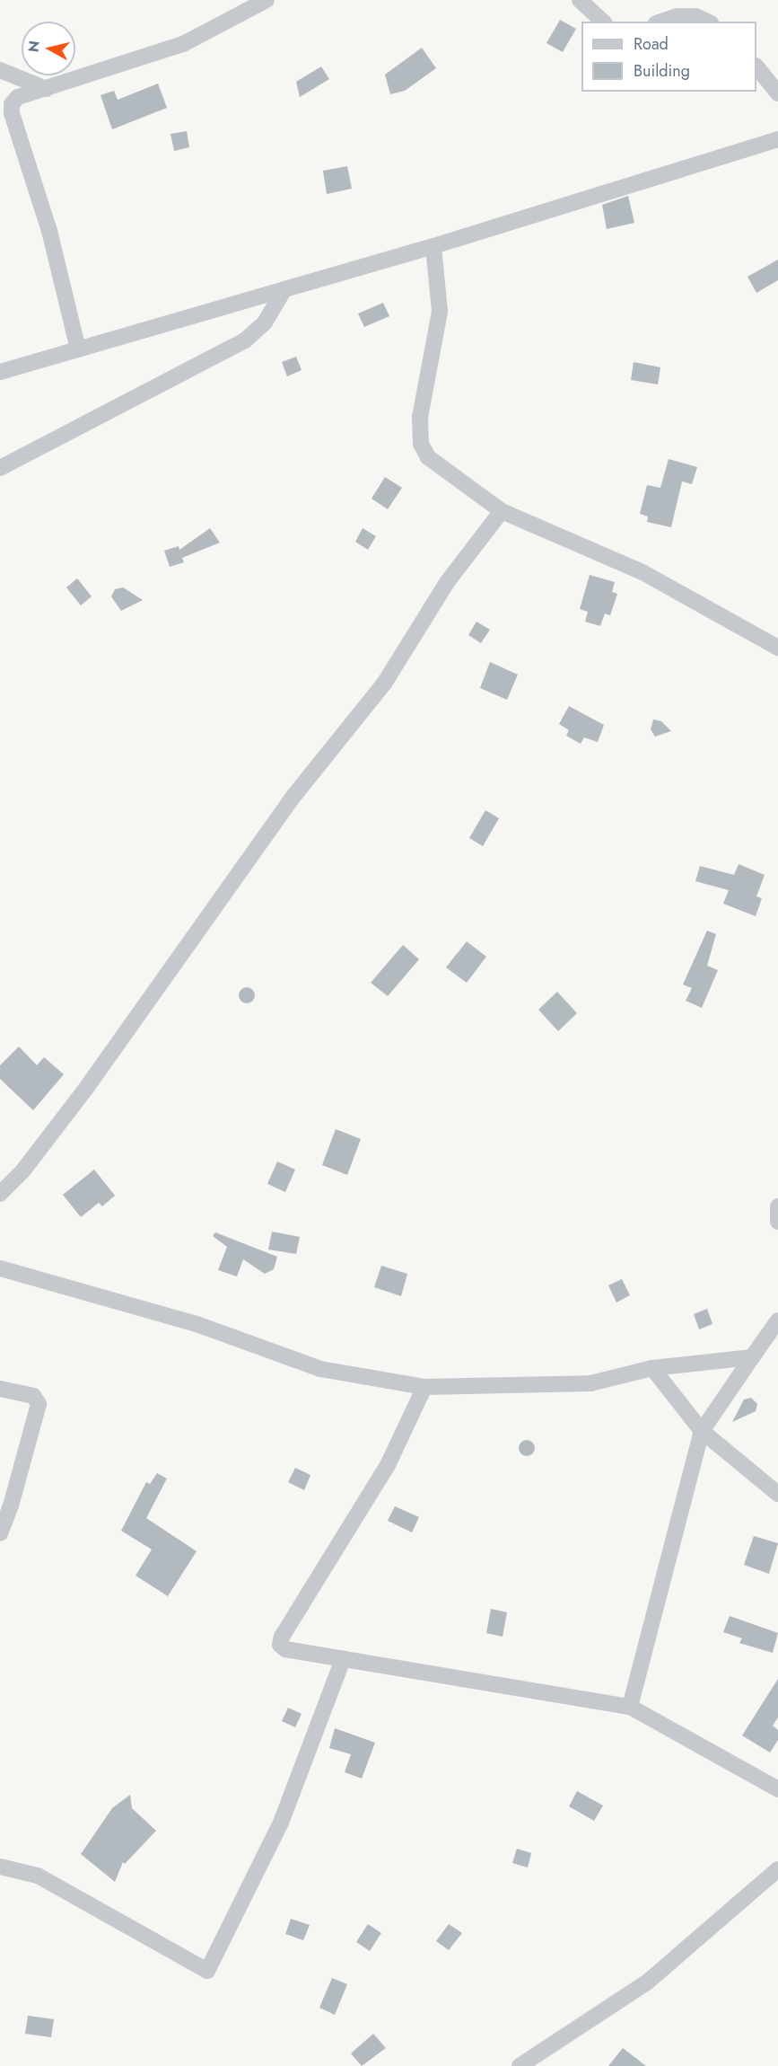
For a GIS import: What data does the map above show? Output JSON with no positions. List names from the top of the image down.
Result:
{
  "legend": ["Road", "Building"],
  "north": "left"
}
